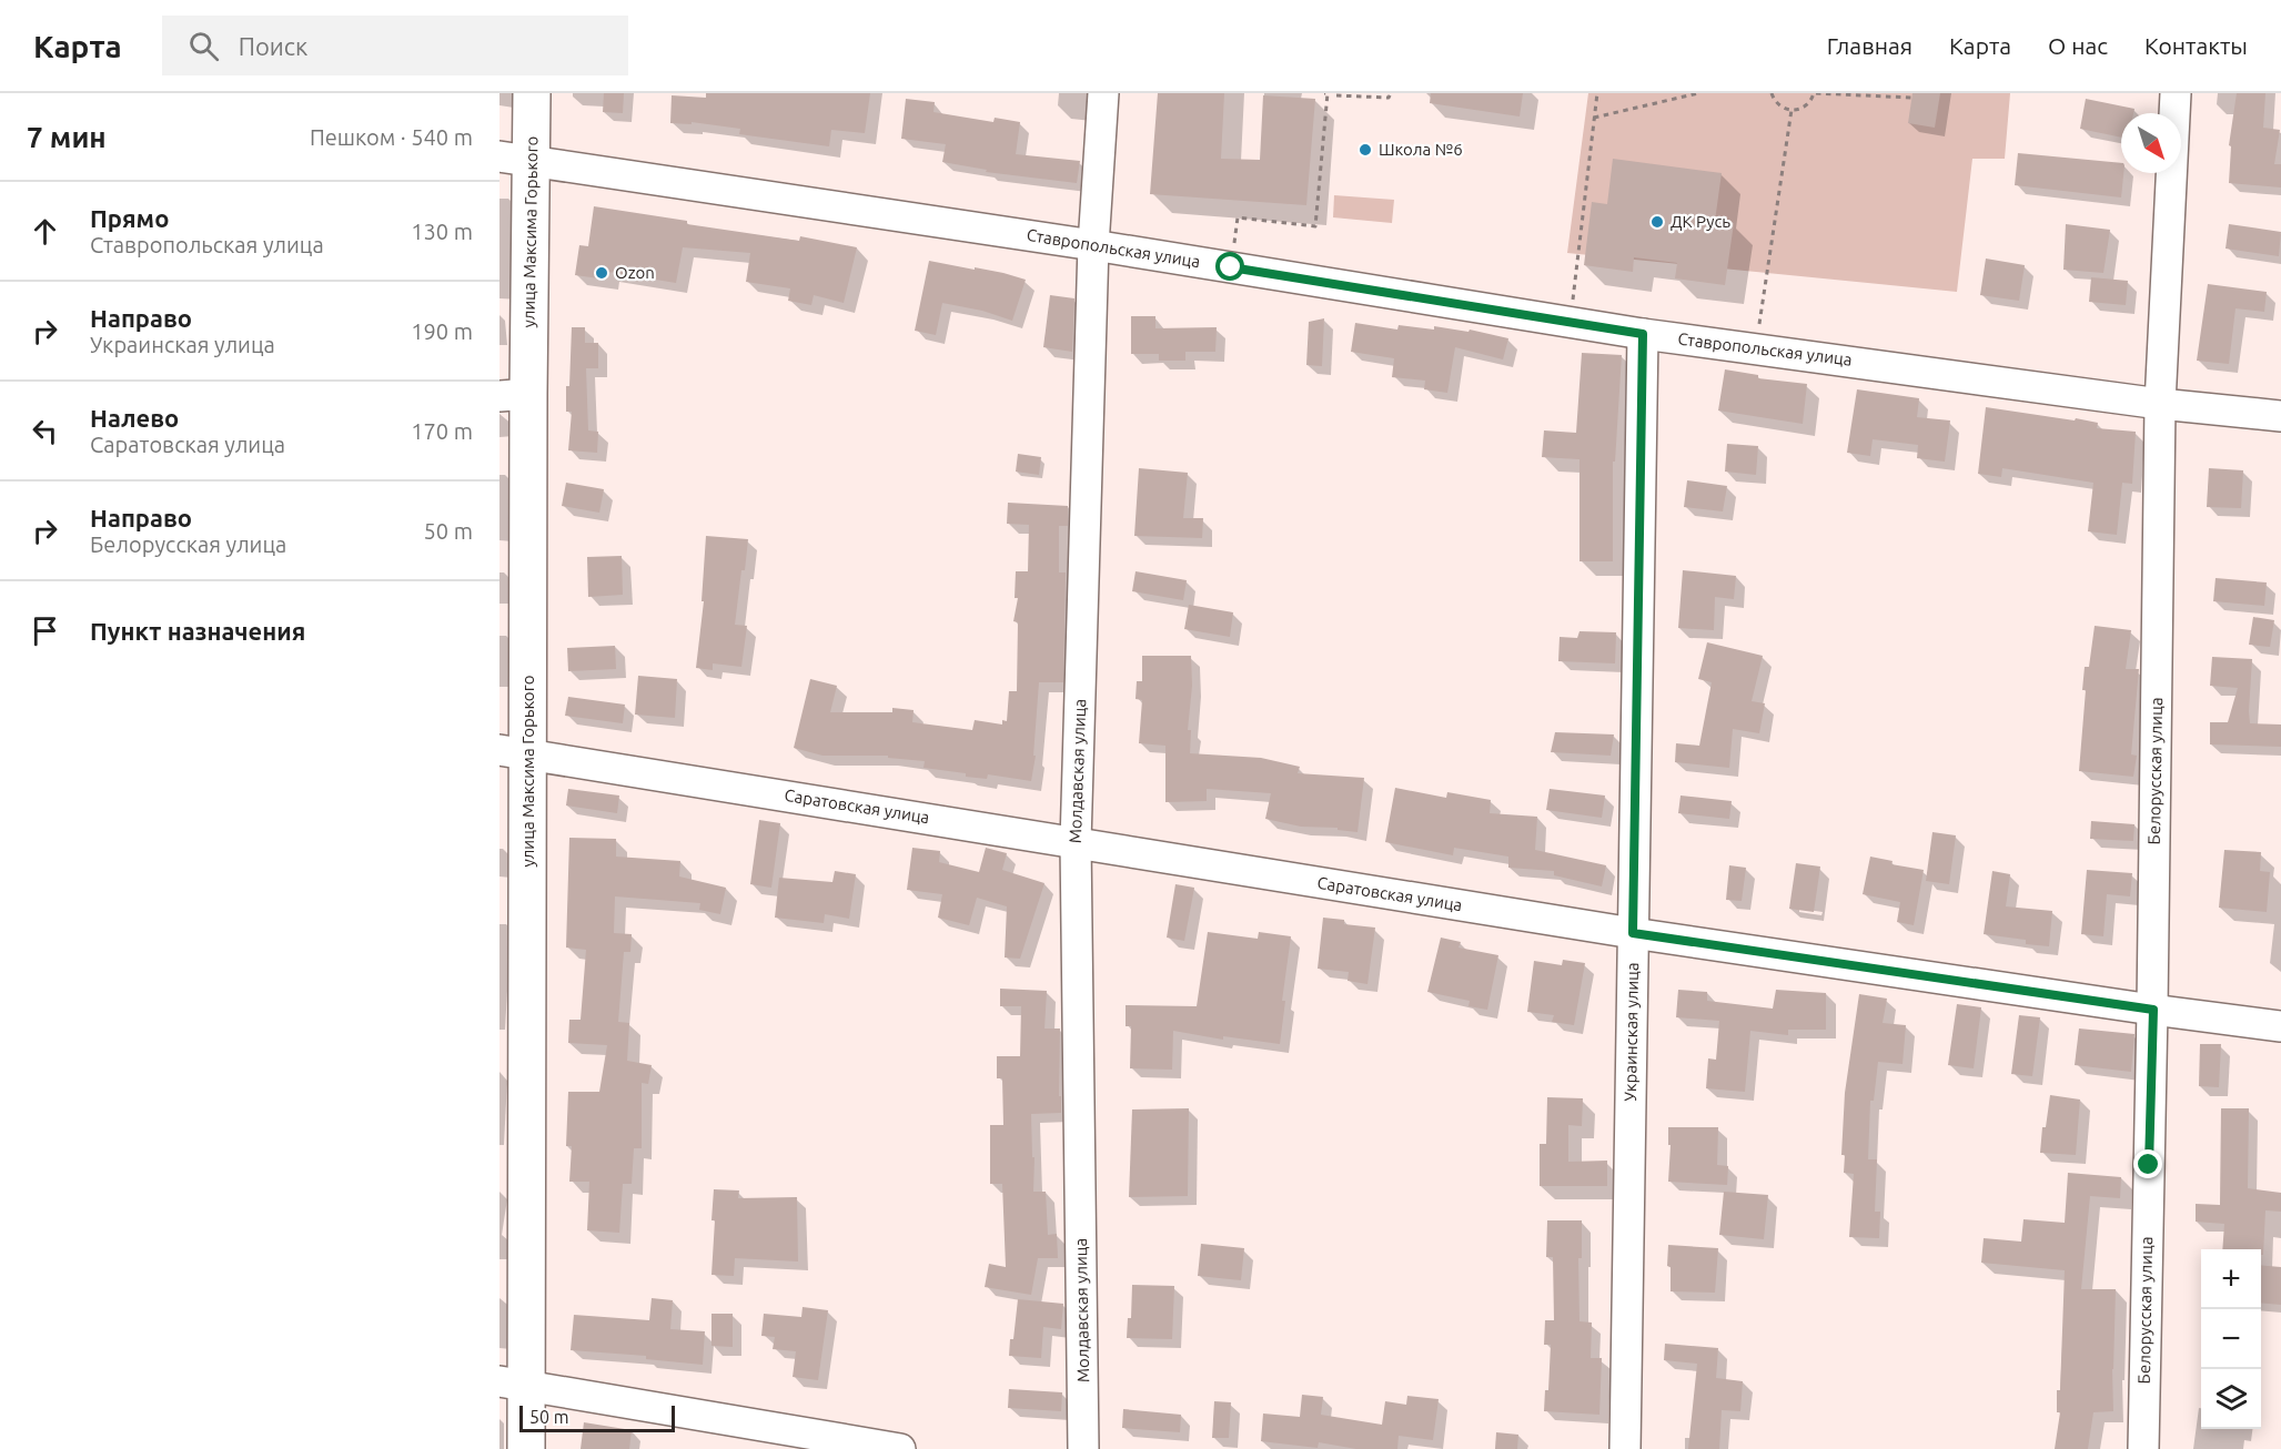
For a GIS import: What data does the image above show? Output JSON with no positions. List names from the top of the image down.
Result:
{
  "streets": {
    "main road": ["улица Максима Горького"],
    "street": [
      "Ставропольская улица",
      "Молдавская улица",
      "Белорусская улица",
      "Саратовская улица",
      "Украинская улица"
    ]
  },
  "crossings": [
    ["улица Максима Горького", "Ставропольская улица"],
    ["улица Максима Горького", "Саратовская улица"],
    ["Ставропольская улица", "Молдавская улица"],
    ["Ставропольская улица", "Белорусская улица"],
    ["Ставропольская улица", "Украинская улица"],
    ["Молдавская улица", "Саратовская улица"],
    ["Белорусская улица", "Саратовская улица"],
    ["Саратовская улица", "Украинская улица"]
  ],
  "places": ["Школа №6", "ДК Русь", "Ozon"],
  "scale_bar": "50 m",
  "north": "bottom right",
  "page": {
    "header": "Карта",
    "search": "Поиск",
    "nav": [
      "Главная",
      "Карта",
      "О нас",
      "Контакты"
    ],
    "heading": ["7 мин", "Пешком · 540 m"],
    "list": [
      ["Прямо", "Ставропольская улица", "130 m"],
      ["Направо", "Украинская улица", "190 m"],
      ["Налево", "Саратовская улица", "170 m"],
      ["Направо", "Белорусская улица", "50 m"],
      "Пункт назначения"
    ],
    "map_buttons": ["+", "−"],
    "scale": "50 m"
  }
}
